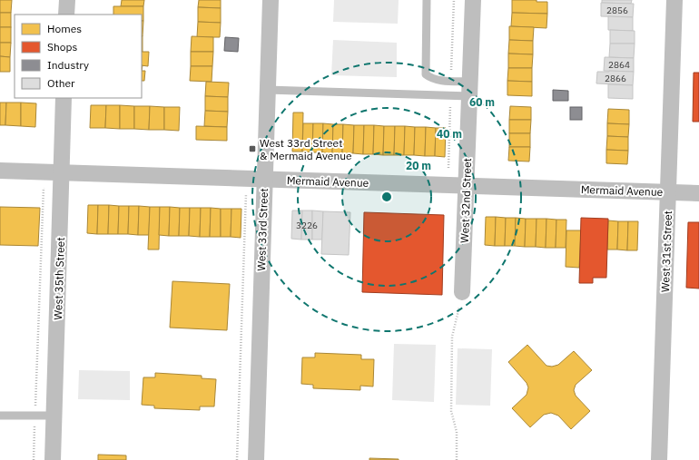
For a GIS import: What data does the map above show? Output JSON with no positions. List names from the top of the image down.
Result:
{
  "streets": {
    "street": [
      "Mermaid Avenue",
      "West 32nd Street",
      "West 33rd Street",
      "West 31st Street",
      "West 35th Street"
    ]
  },
  "crossings": [
    ["Mermaid Avenue", "West 32nd Street"],
    ["Mermaid Avenue", "West 33rd Street"],
    ["Mermaid Avenue", "West 31st Street"],
    ["Mermaid Avenue", "West 35th Street"]
  ],
  "places": {
    "transit": ["West 33rd Street & Mermaid Avenue"]
  },
  "house_numbers": [
    "2856",
    "2864",
    "2866",
    "3226"
  ],
  "legend": [
    "Homes",
    "Shops",
    "Industry",
    "Other"
  ],
  "rings": ["60 m", "40 m", "20 m"]
}
